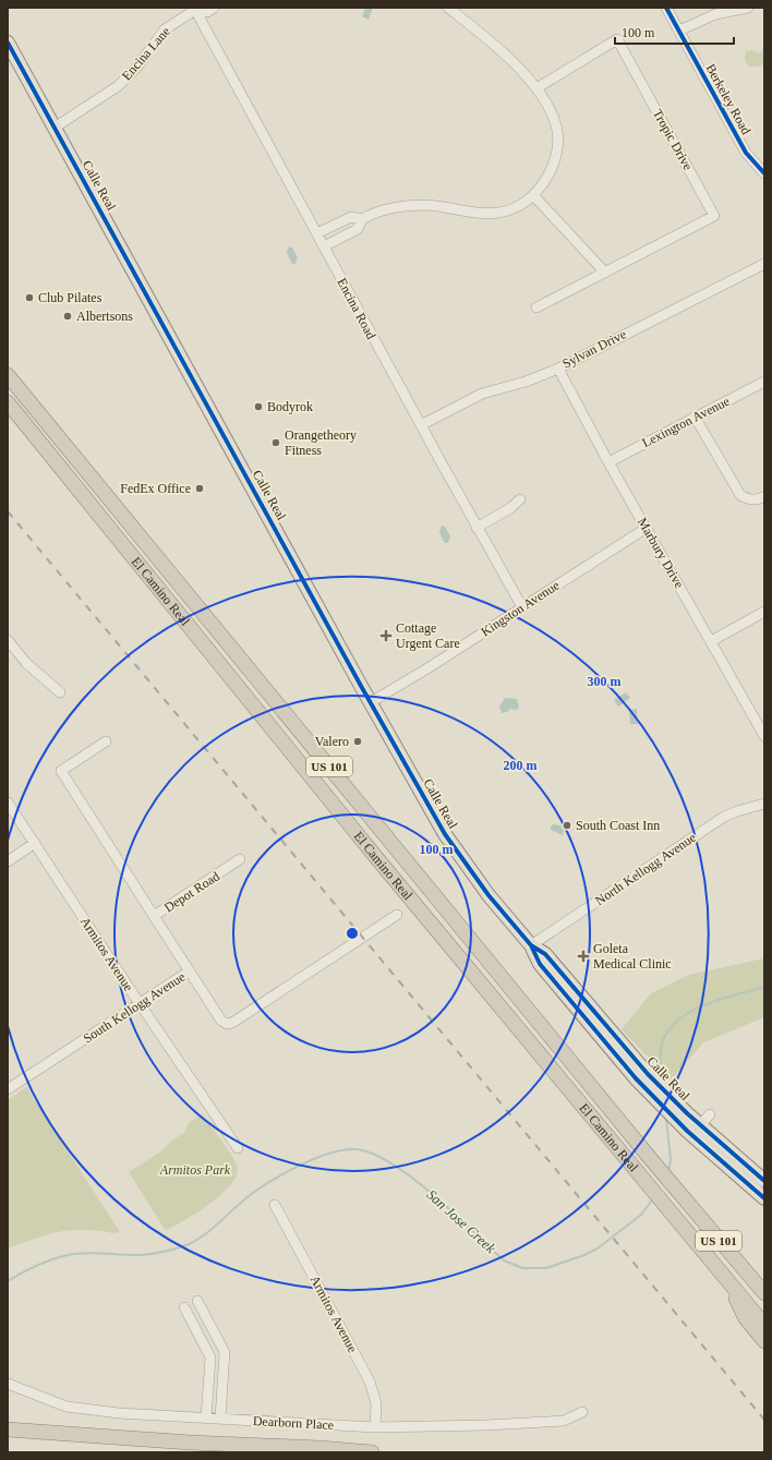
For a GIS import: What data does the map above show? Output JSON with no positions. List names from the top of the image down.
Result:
{
  "streets": {
    "highway": ["El Camino Real", "US 101"],
    "main road": ["Calle Real"],
    "street": [
      "Encina Lane",
      "Berkeley Road",
      "Tropic Drive",
      "Encina Road",
      "Sylvan Drive",
      "Lexington Avenue",
      "Marbury Drive",
      "Kingston Avenue",
      "North Kellogg Avenue",
      "Depot Road",
      "Armitos Avenue",
      "South Kellogg Avenue",
      "Dearborn Place"
    ]
  },
  "crossings": [
    ["Encina Lane", "Calle Real"],
    ["Encina Lane", "Encina Road"],
    ["Calle Real", "Kingston Avenue"],
    ["Calle Real", "North Kellogg Avenue"],
    ["Encina Road", "Sylvan Drive"],
    ["Encina Road", "Kingston Avenue"],
    ["Sylvan Drive", "Marbury Drive"],
    ["Lexington Avenue", "Marbury Drive"],
    ["Marbury Drive", "Kingston Avenue"],
    ["Depot Road", "South Kellogg Avenue"],
    ["Armitos Avenue", "South Kellogg Avenue"],
    ["Armitos Avenue", "Dearborn Place"]
  ],
  "water": ["San Jose Creek"],
  "parks": ["Armitos Park"],
  "places": {
    "other": [
      "Club Pilates",
      "Albertsons",
      "Bodyrok",
      "Orangetheory Fitness",
      "FedEx Office",
      "Valero",
      "South Coast Inn"
    ],
    "health": ["Cottage Urgent Care", "Goleta Medical Clinic"]
  },
  "scale_bar": "100 m",
  "rings": ["300 m", "200 m", "100 m"]
}
